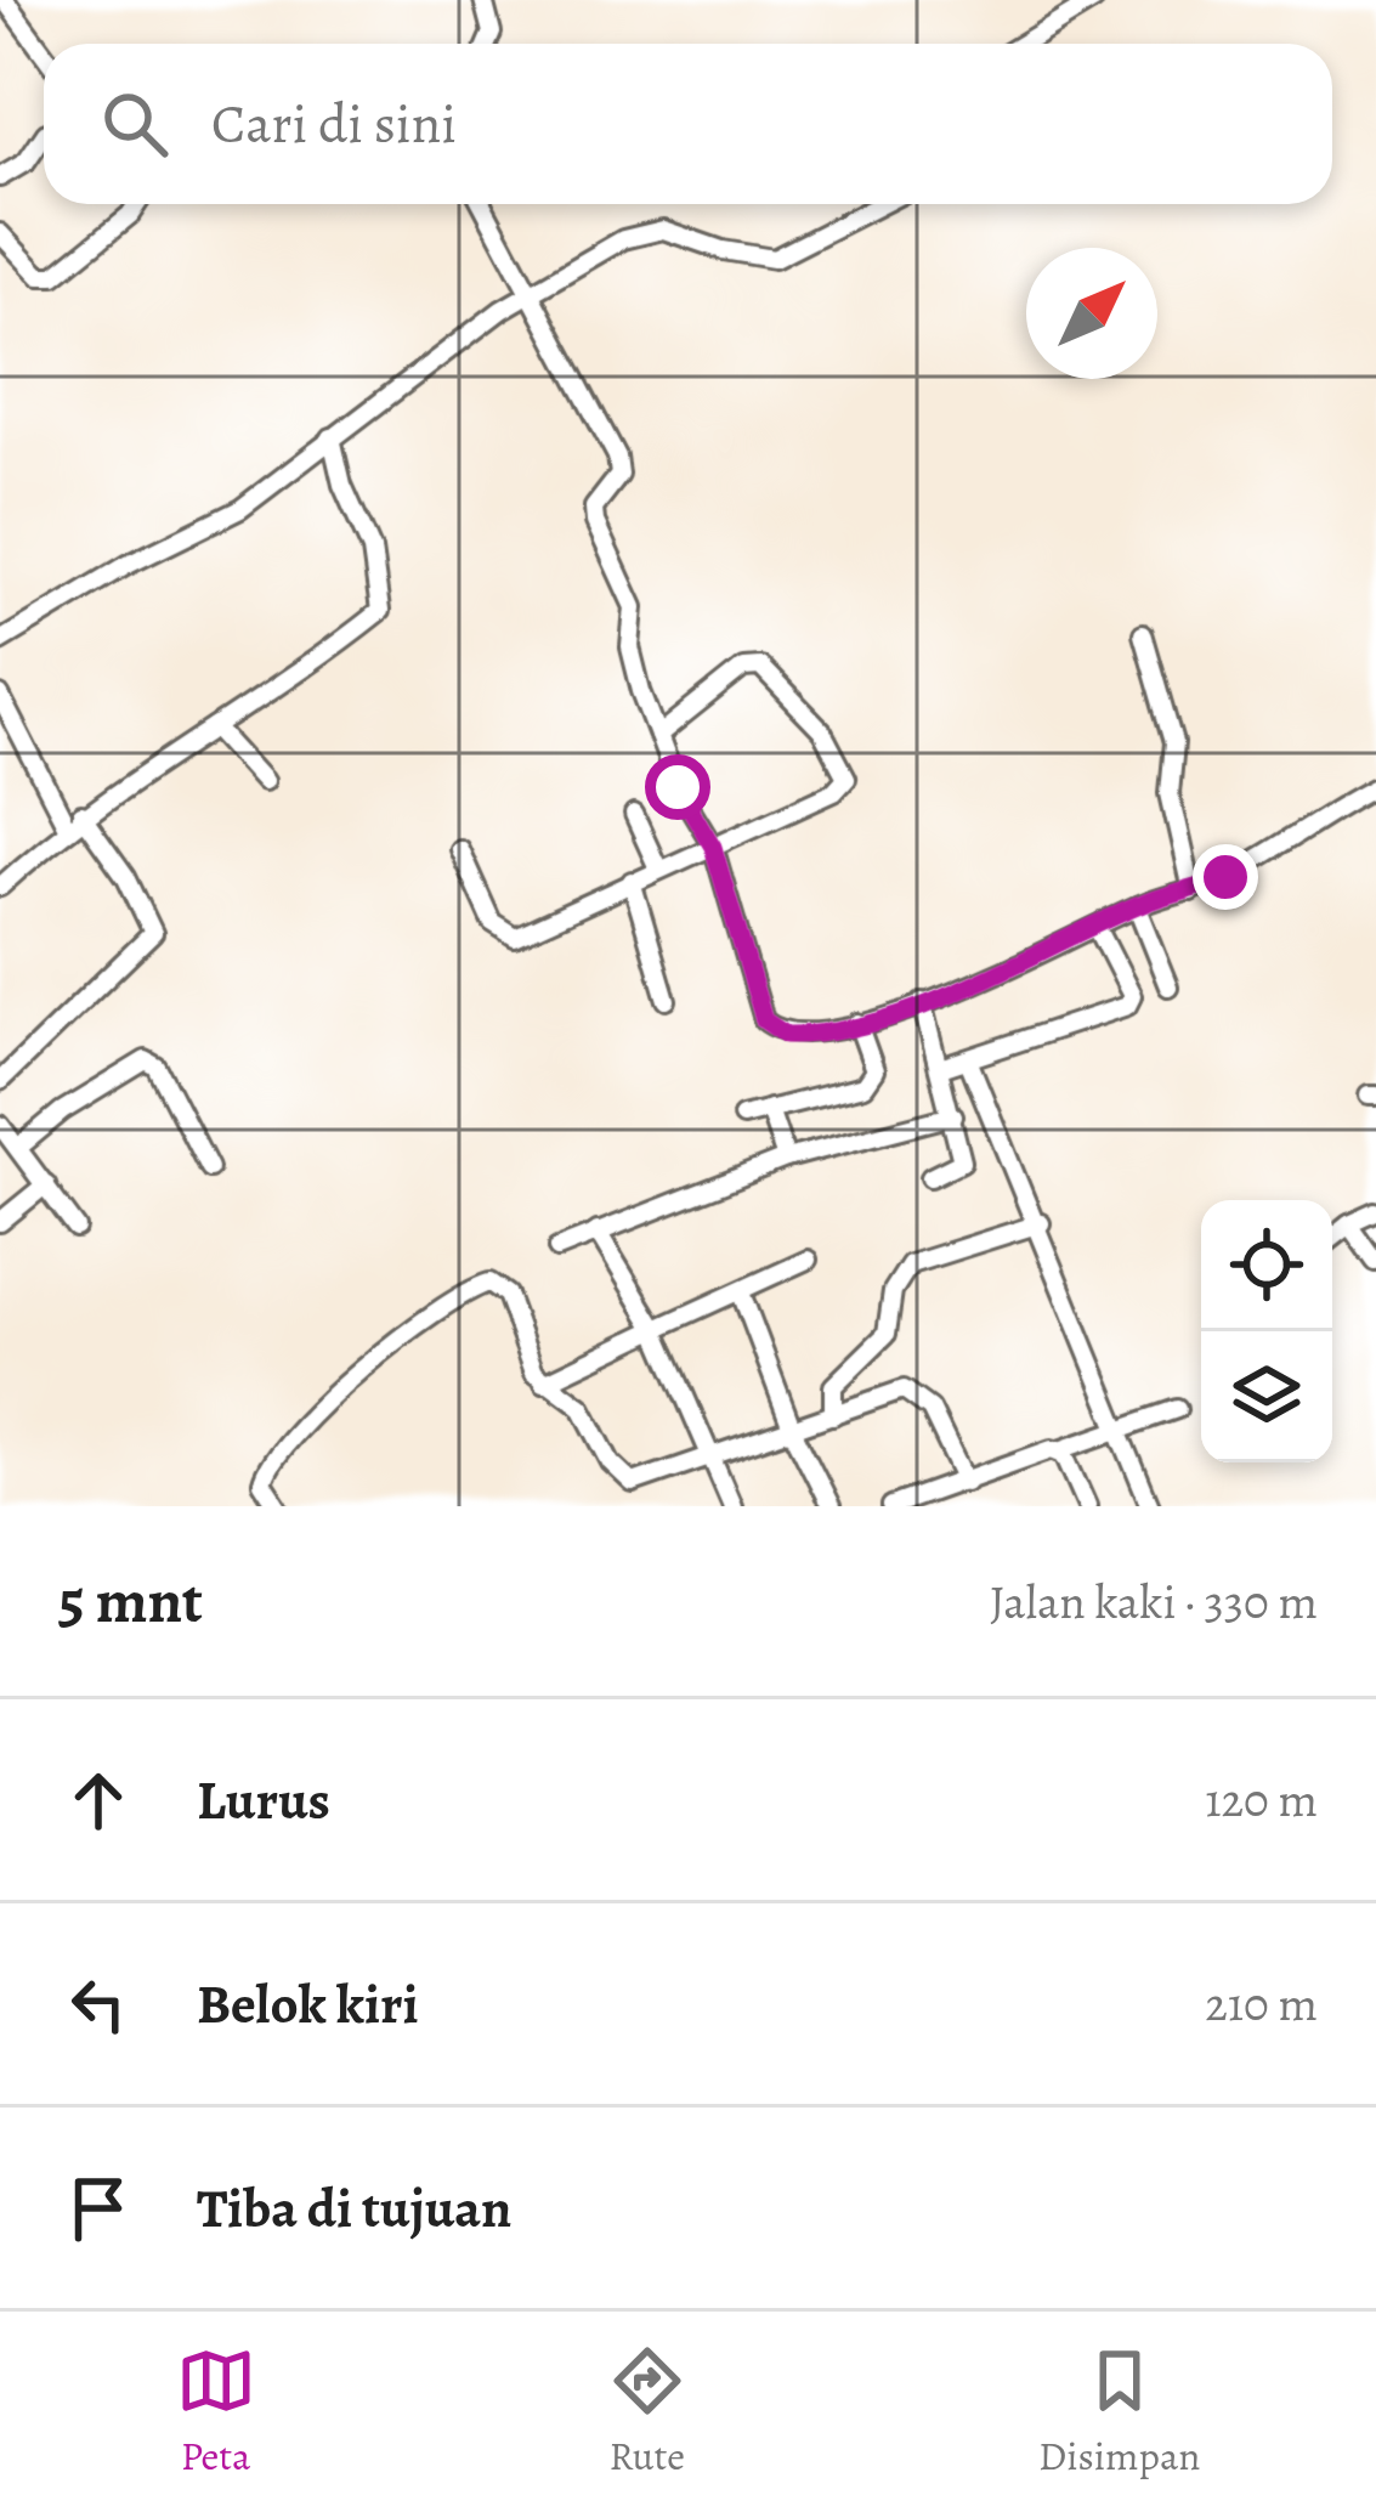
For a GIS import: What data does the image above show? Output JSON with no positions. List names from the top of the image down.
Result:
{
  "north": "top right",
  "page": {
    "search": "Cari di sini",
    "heading": ["5 mnt", "Jalan kaki · 330 m"],
    "list": [
      ["Lurus", "120 m"],
      ["Belok kiri", "210 m"],
      "Tiba di tujuan"
    ],
    "nav": ["Peta", "Rute", "Disimpan"]
  }
}
